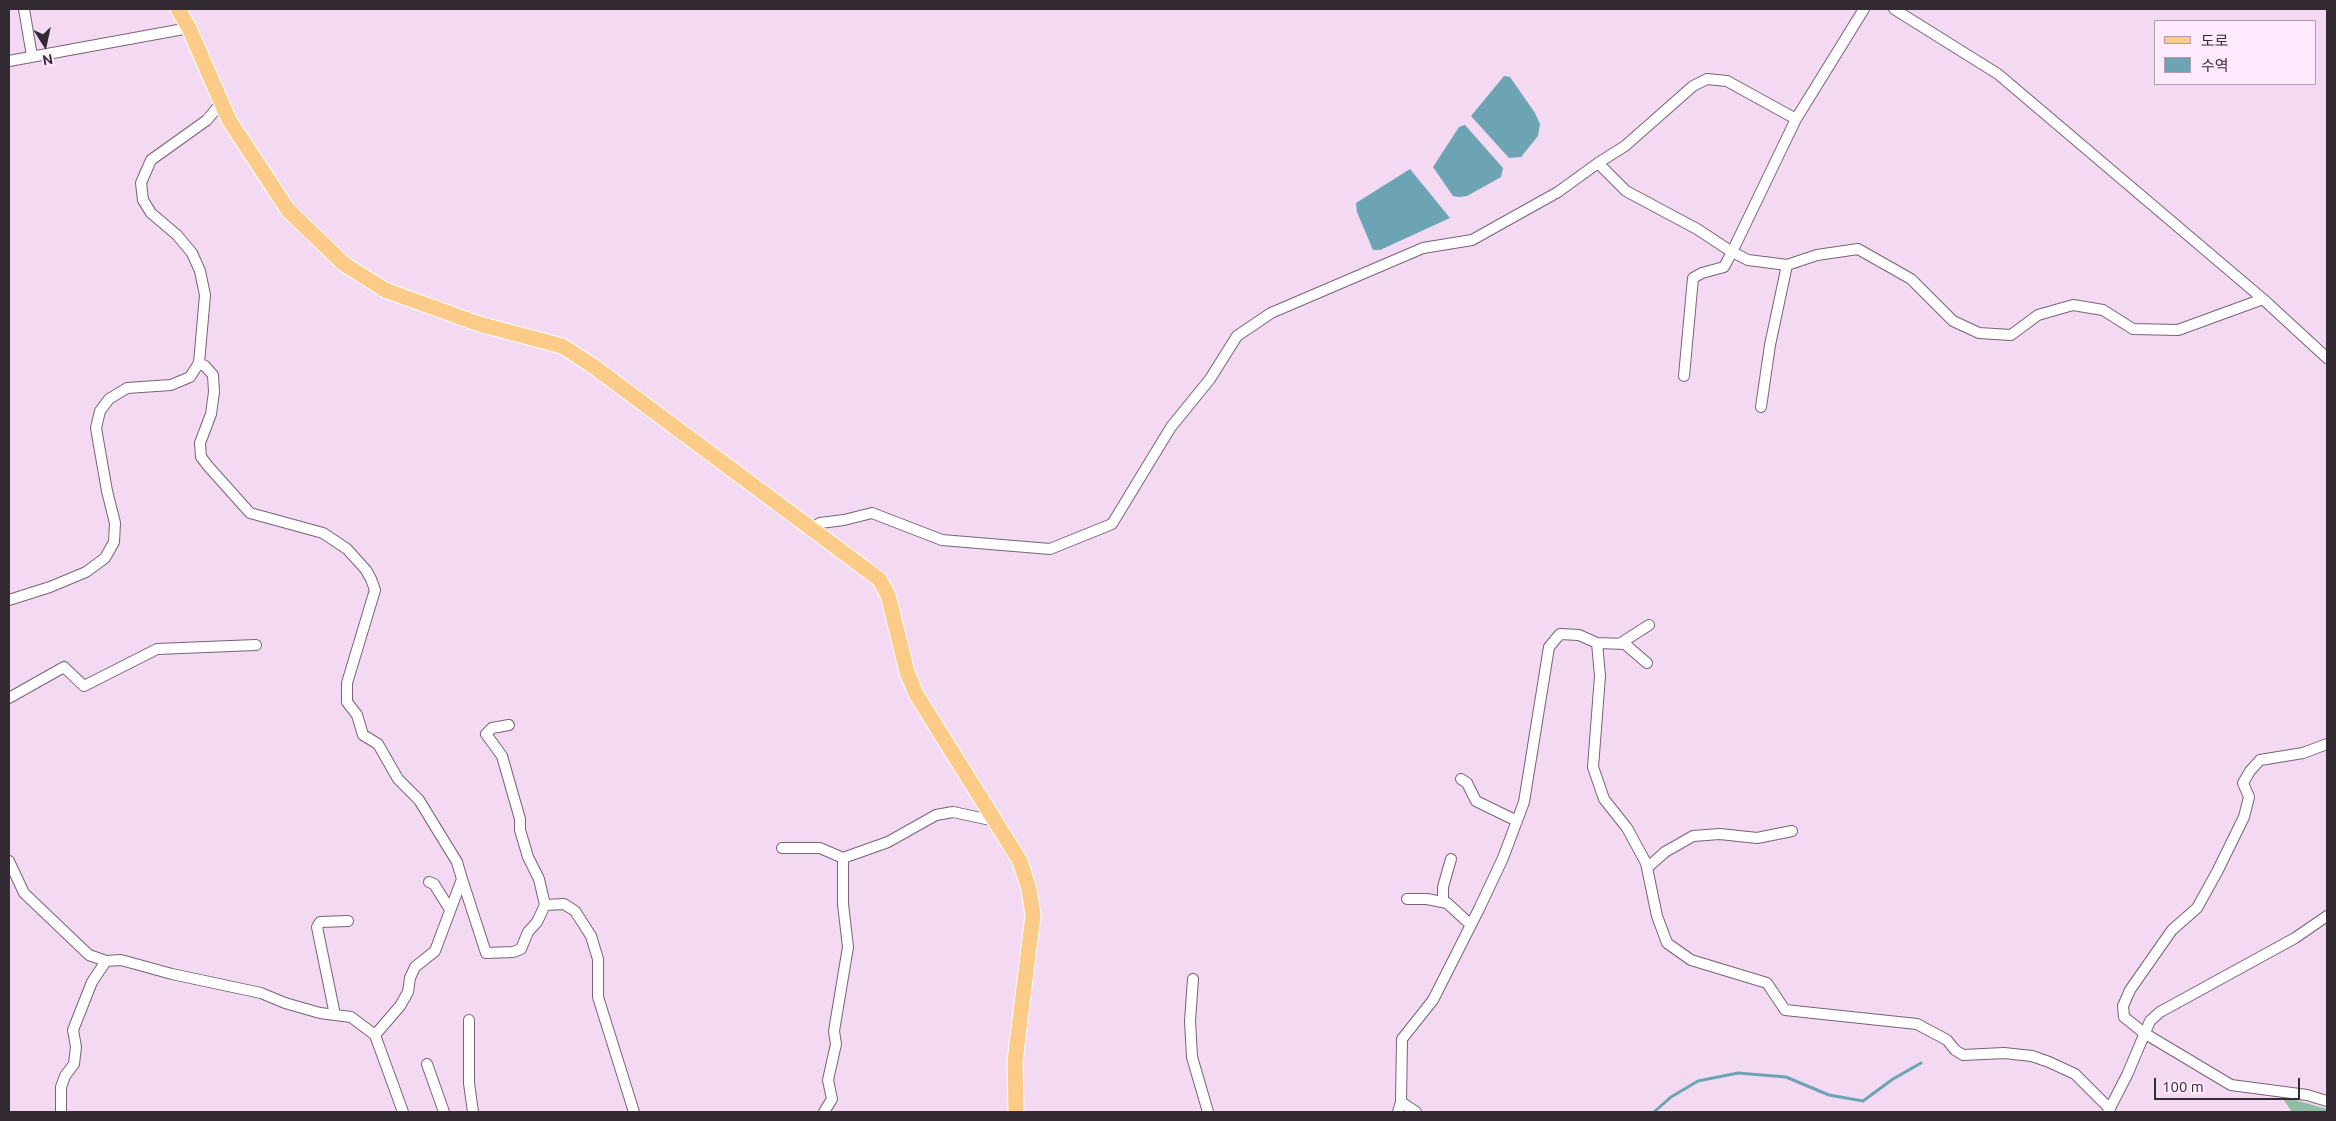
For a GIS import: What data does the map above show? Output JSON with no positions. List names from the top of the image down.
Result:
{
  "legend": ["도로", "수역"],
  "scale_bar": "100 m",
  "north": "bottom"
}
